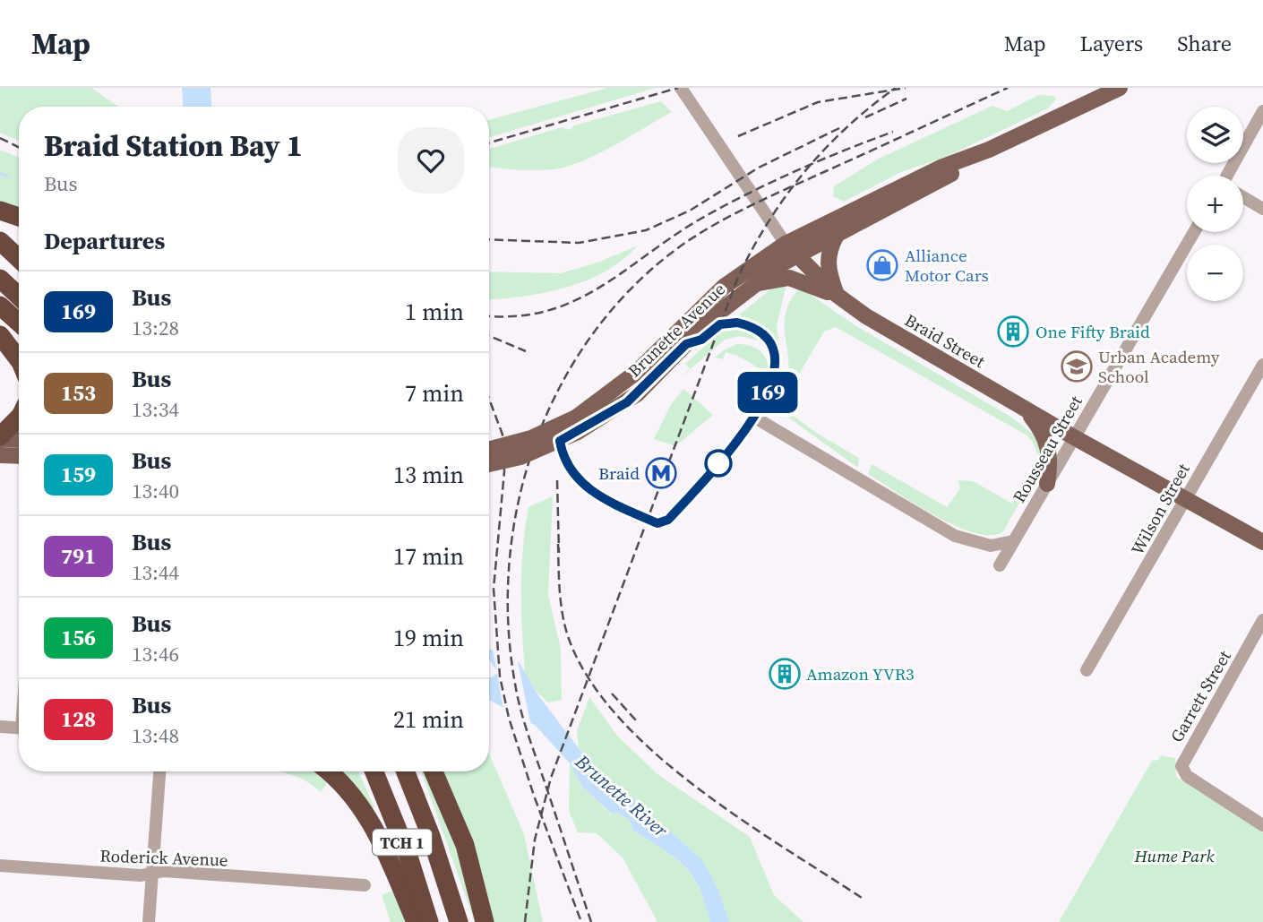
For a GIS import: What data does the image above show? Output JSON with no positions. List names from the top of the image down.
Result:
{
  "streets": {
    "highway": ["TCH 1"],
    "main road": ["Brunette Avenue", "Braid Street"],
    "street": [
      "Rousseau Street",
      "Wilson Street",
      "Garrett Street",
      "Roderick Avenue"
    ]
  },
  "crossings": [
    ["Brunette Avenue", "Braid Street"],
    ["Braid Street", "Rousseau Street"],
    ["Braid Street", "Wilson Street"]
  ],
  "water": ["Brunette River"],
  "parks": ["Hume Park"],
  "places": {
    "shop": ["Alliance Motor Cars"],
    "building": ["One Fifty Braid", "Amazon YVR3"],
    "school or university": ["Urban Academy School"],
    "metro station": ["Braid"]
  },
  "lines": ["bus line 169"],
  "page": {
    "header": "Map",
    "nav": ["Map", "Layers", "Share"],
    "on_map": "169",
    "map_buttons": ["+", "−"],
    "heading": [
      ["Braid Station Bay 1", "Bus"],
      "Departures"
    ],
    "list": [
      {
        "mark": "169",
        "name": "Bus",
        "note": "13:28",
        "value": "1 min"
      },
      {
        "mark": "153",
        "name": "Bus",
        "note": "13:34",
        "value": "7 min"
      },
      {
        "mark": "159",
        "name": "Bus",
        "note": "13:40",
        "value": "13 min"
      },
      {
        "mark": "791",
        "name": "Bus",
        "note": "13:44",
        "value": "17 min"
      },
      {
        "mark": "156",
        "name": "Bus",
        "note": "13:46",
        "value": "19 min"
      },
      {
        "mark": "128",
        "name": "Bus",
        "note": "13:48",
        "value": "21 min"
      }
    ]
  }
}
